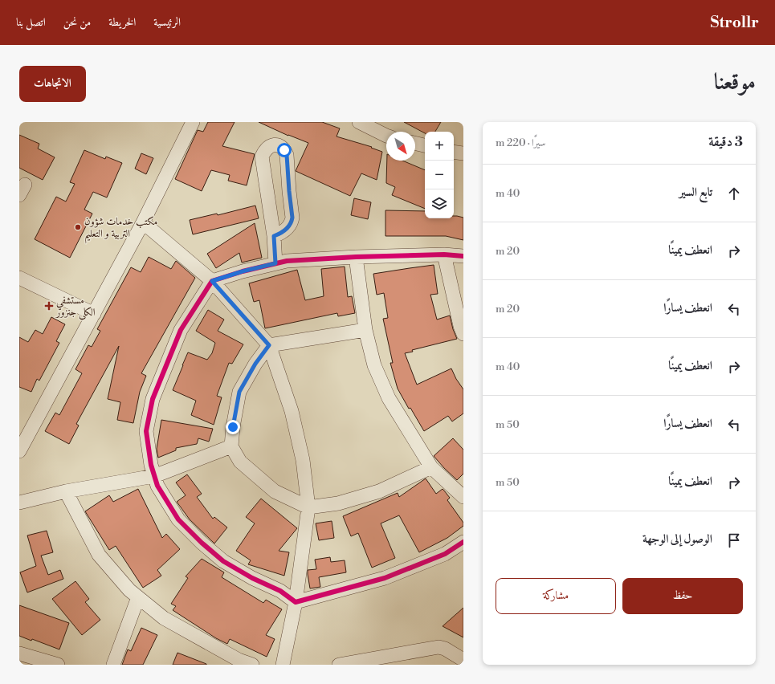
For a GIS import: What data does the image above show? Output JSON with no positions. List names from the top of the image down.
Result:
{
  "places": {
    "other": ["مكتب خدمات شؤون التربية و التعليم"],
    "health": ["مستشفي الكلى جنزور"]
  },
  "north": "bottom right",
  "page": {
    "header": "Strollr",
    "nav": [
      "الرئيسية",
      "الخريطة",
      "من نحن",
      "اتصل بنا"
    ],
    "title": "موقعنا",
    "buttons": [
      "الاتجاهات",
      ["حفظ", "مشاركة"]
    ],
    "heading": ["3 دقيقة", "سيرًا · 220 m"],
    "map_buttons": ["+", "−"],
    "list": [
      ["تابع السير", "40 m"],
      ["انعطف يمينًا", "20 m"],
      ["انعطف يسارًا", "20 m"],
      ["انعطف يمينًا", "40 m"],
      ["انعطف يسارًا", "50 m"],
      ["انعطف يمينًا", "50 m"],
      "الوصول إلى الوجهة"
    ]
  }
}
